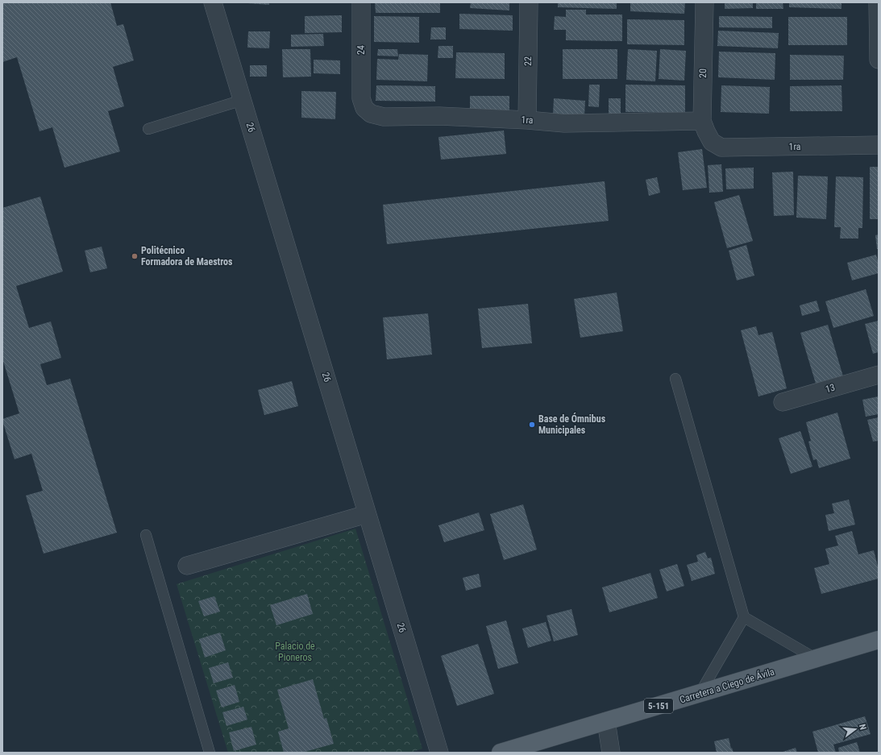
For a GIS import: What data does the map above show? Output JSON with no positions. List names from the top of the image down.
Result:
{
  "streets": {
    "main road": ["Carretera a Ciego de Ávila", "5-151"],
    "street": [
      "24",
      "22",
      "20",
      "1ra",
      "26",
      "13"
    ]
  },
  "crossings": [
    ["24", "1ra"],
    ["22", "1ra"],
    ["20", "1ra"]
  ],
  "parks": ["Palacio de Pioneros"],
  "places": ["Politécnico Formadora de Maestros", "Base de Ómnibus Municipales"],
  "north": "right"
}
